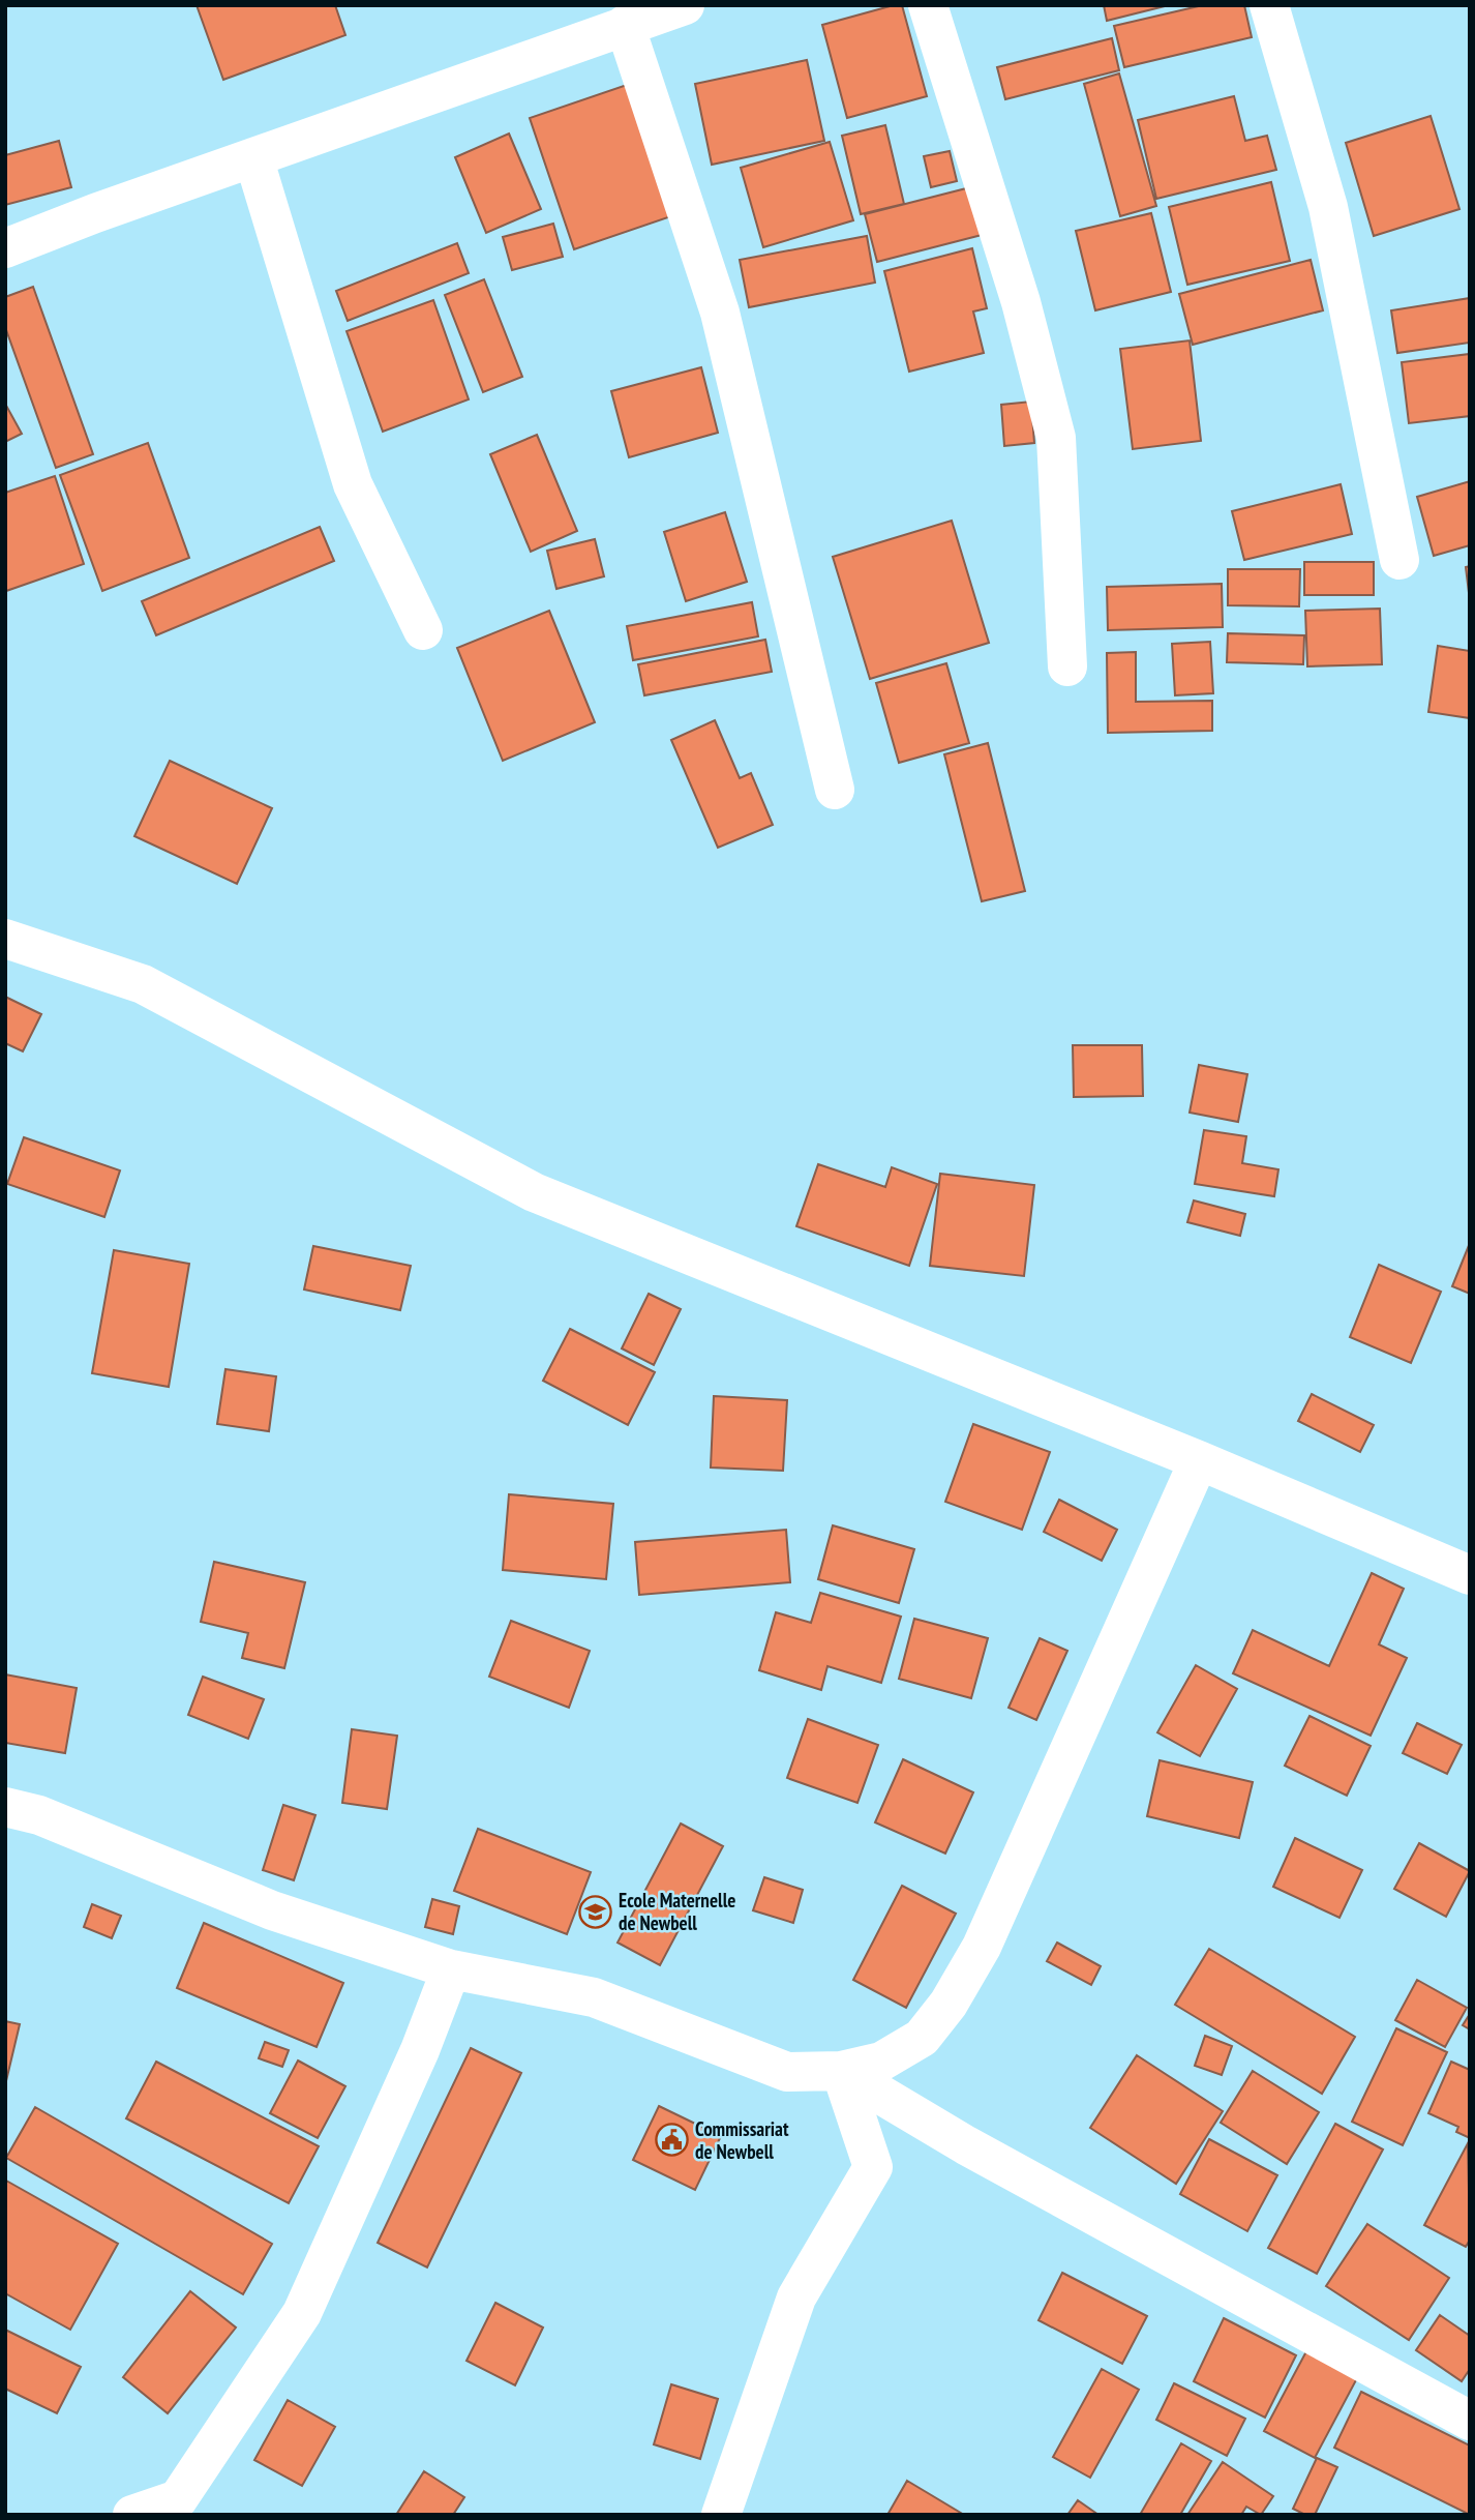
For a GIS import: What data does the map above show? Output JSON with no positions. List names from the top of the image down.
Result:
{
  "places": {
    "school or university": ["Ecole Maternelle de Newbell"],
    "public building": ["Commissariat de Newbell"]
  }
}
